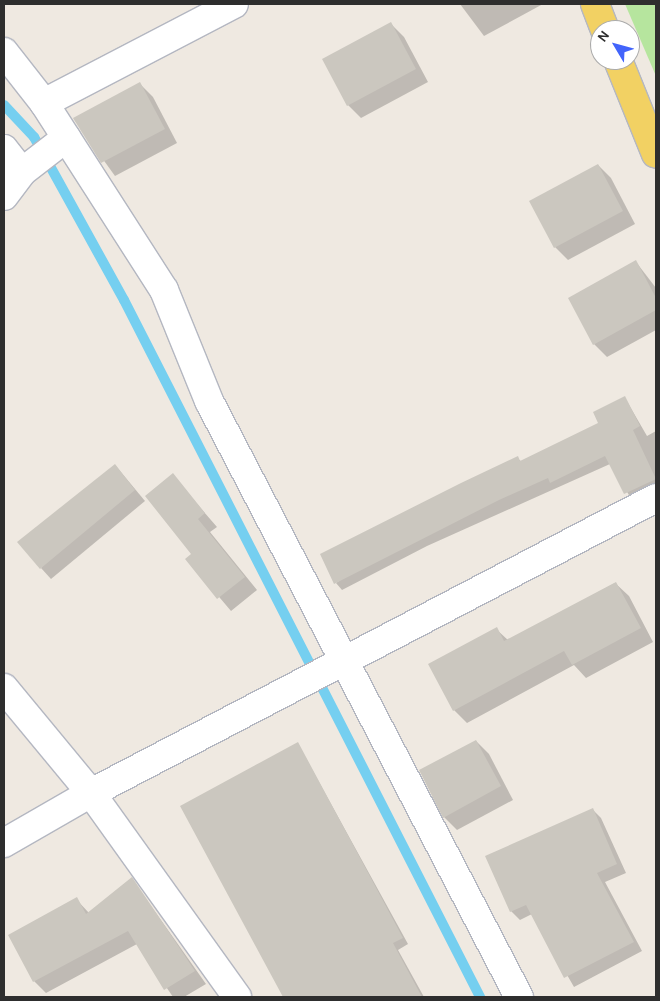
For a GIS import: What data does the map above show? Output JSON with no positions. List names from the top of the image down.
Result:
{
  "north": "top left"
}
